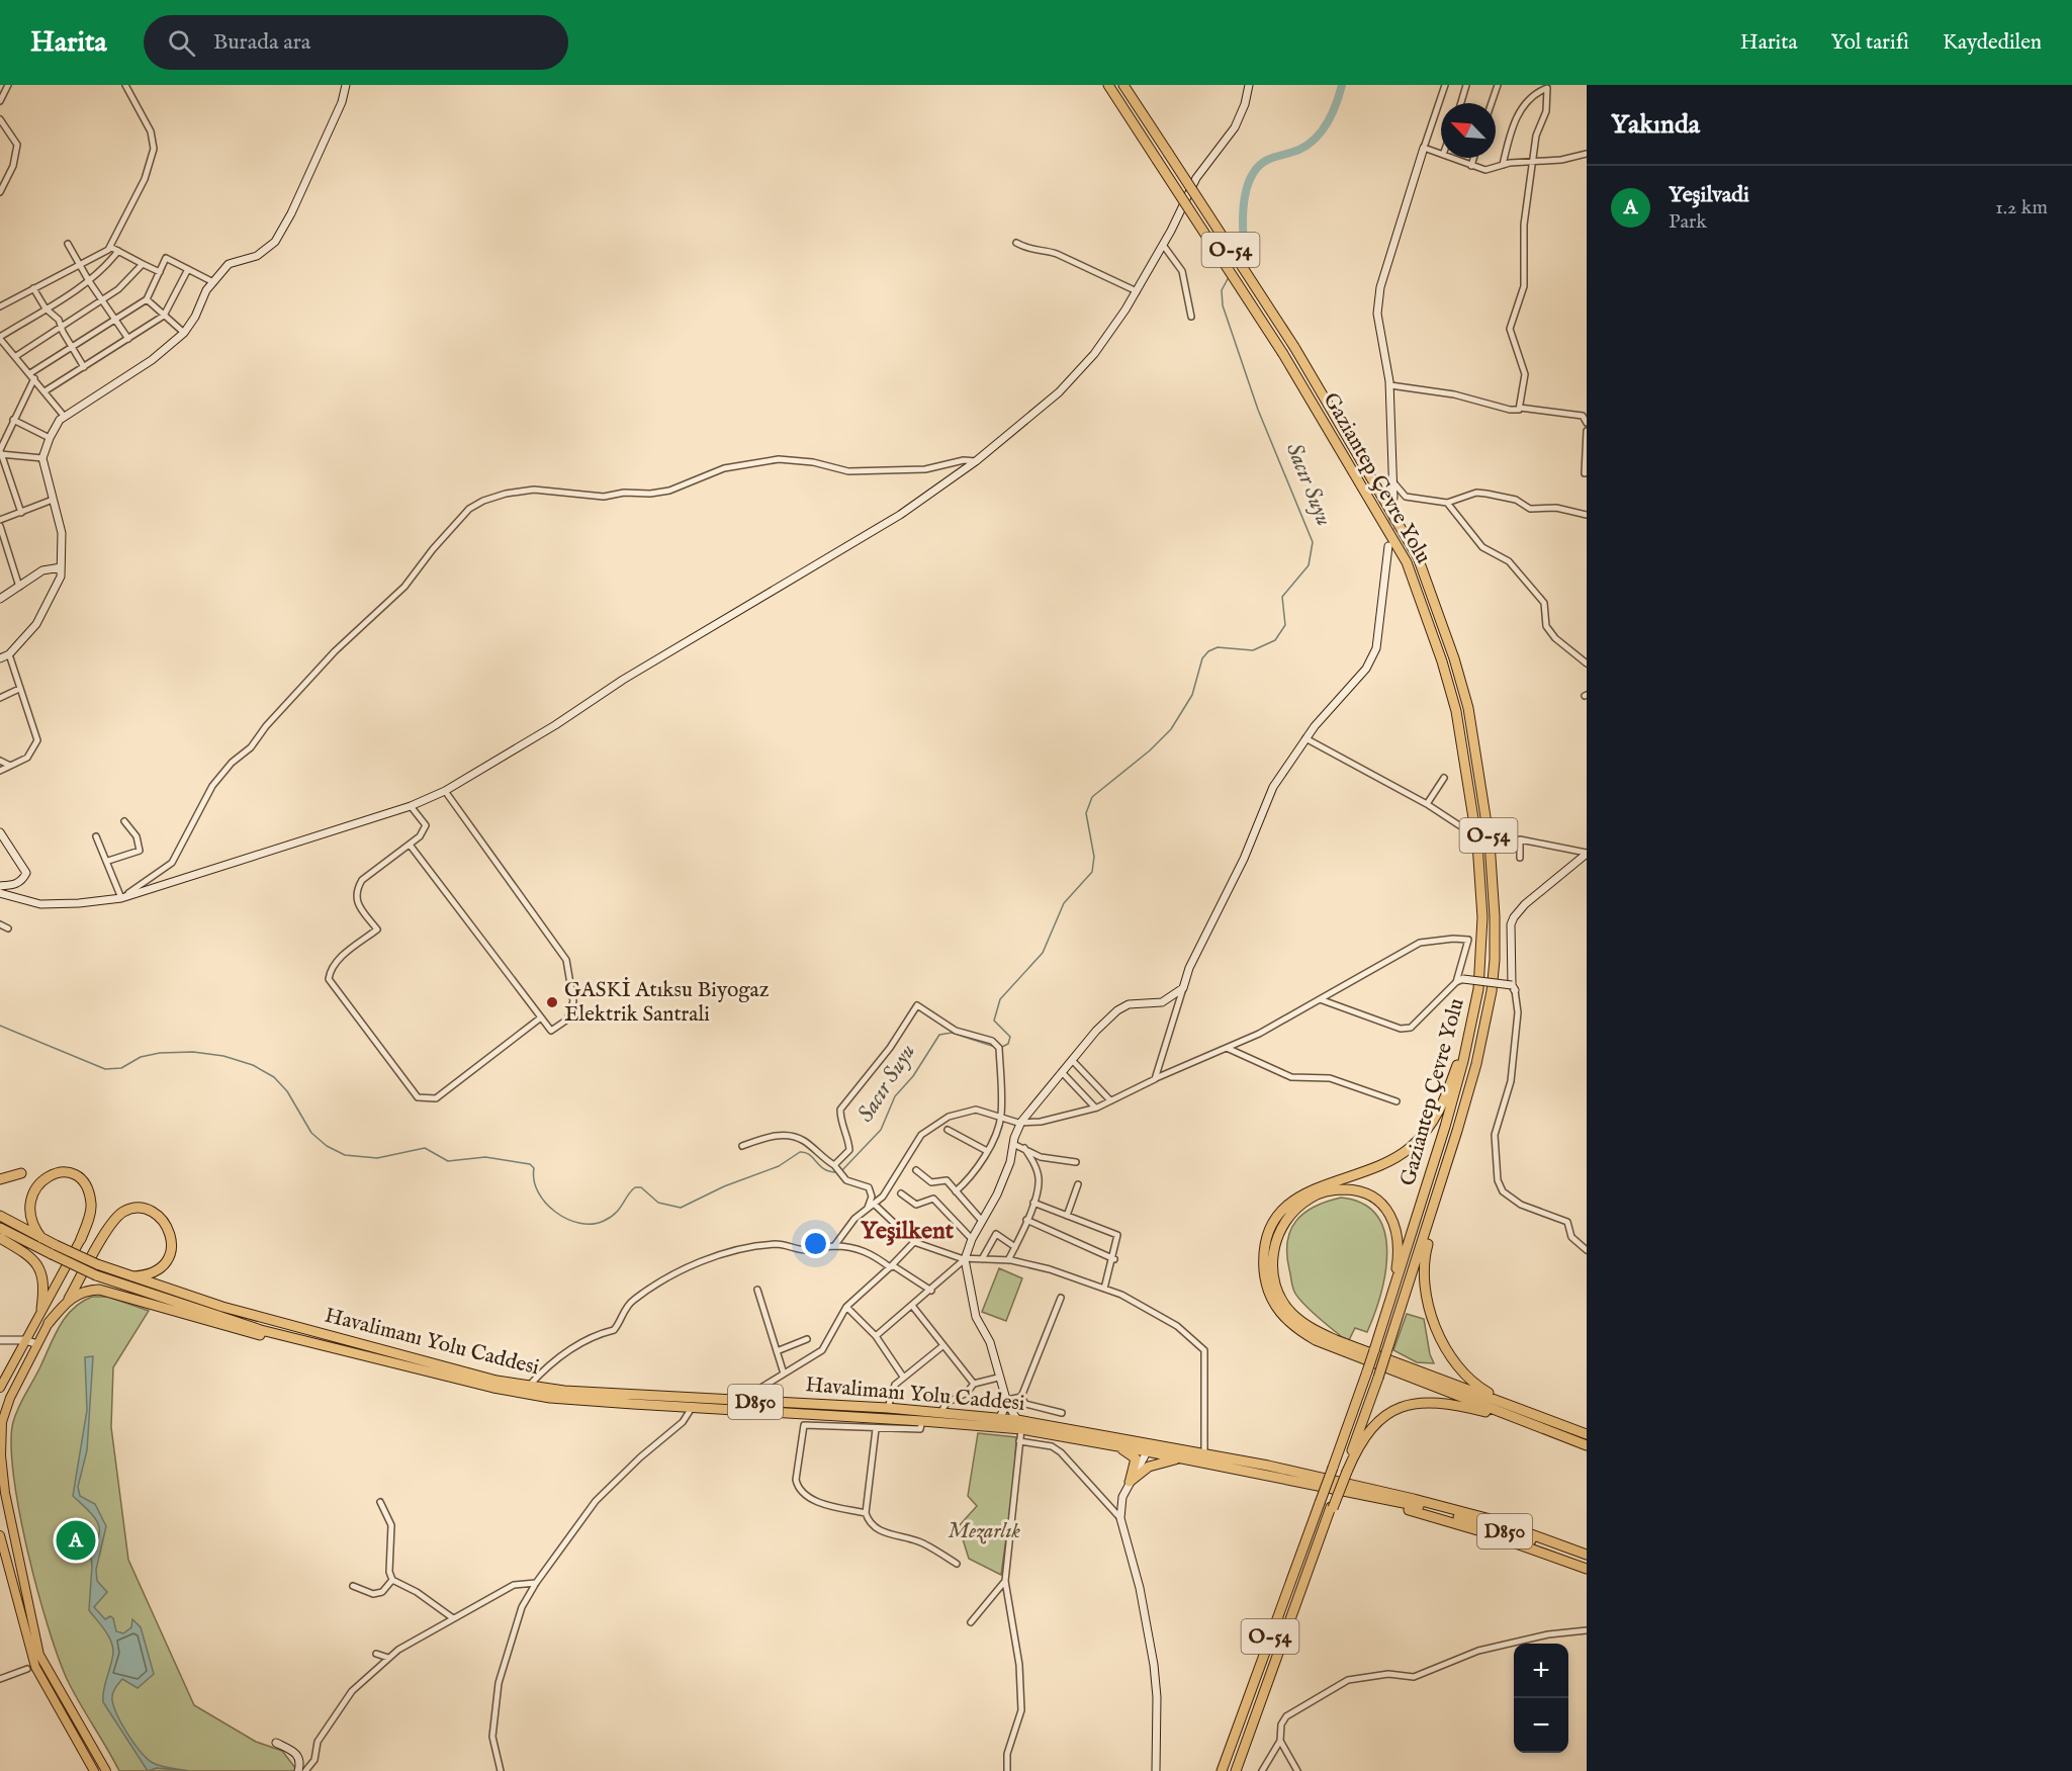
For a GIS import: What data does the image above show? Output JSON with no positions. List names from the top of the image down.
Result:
{
  "streets": {
    "highway": [
      "O-54",
      "Gaziantep Çevre Yolu",
      "Havalimanı Yolu Caddesi",
      "D850"
    ]
  },
  "districts": ["Yeşilkent"],
  "water": ["Sacır Suyu"],
  "parks": ["Mezarlık"],
  "places": ["GASKİ Atıksu Biyogaz Elektrik Santrali"],
  "north": "top left",
  "page": {
    "header": "Harita",
    "search": "Burada ara",
    "nav": ["Harita", "Yol tarifi", "Kaydedilen"],
    "heading": "Yakında",
    "list": [
      {
        "mark": "A",
        "name": "Yeşilvadi",
        "note": "Park",
        "value": "1.2 km"
      }
    ],
    "pins": "A",
    "map_buttons": ["+", "−"]
  }
}
